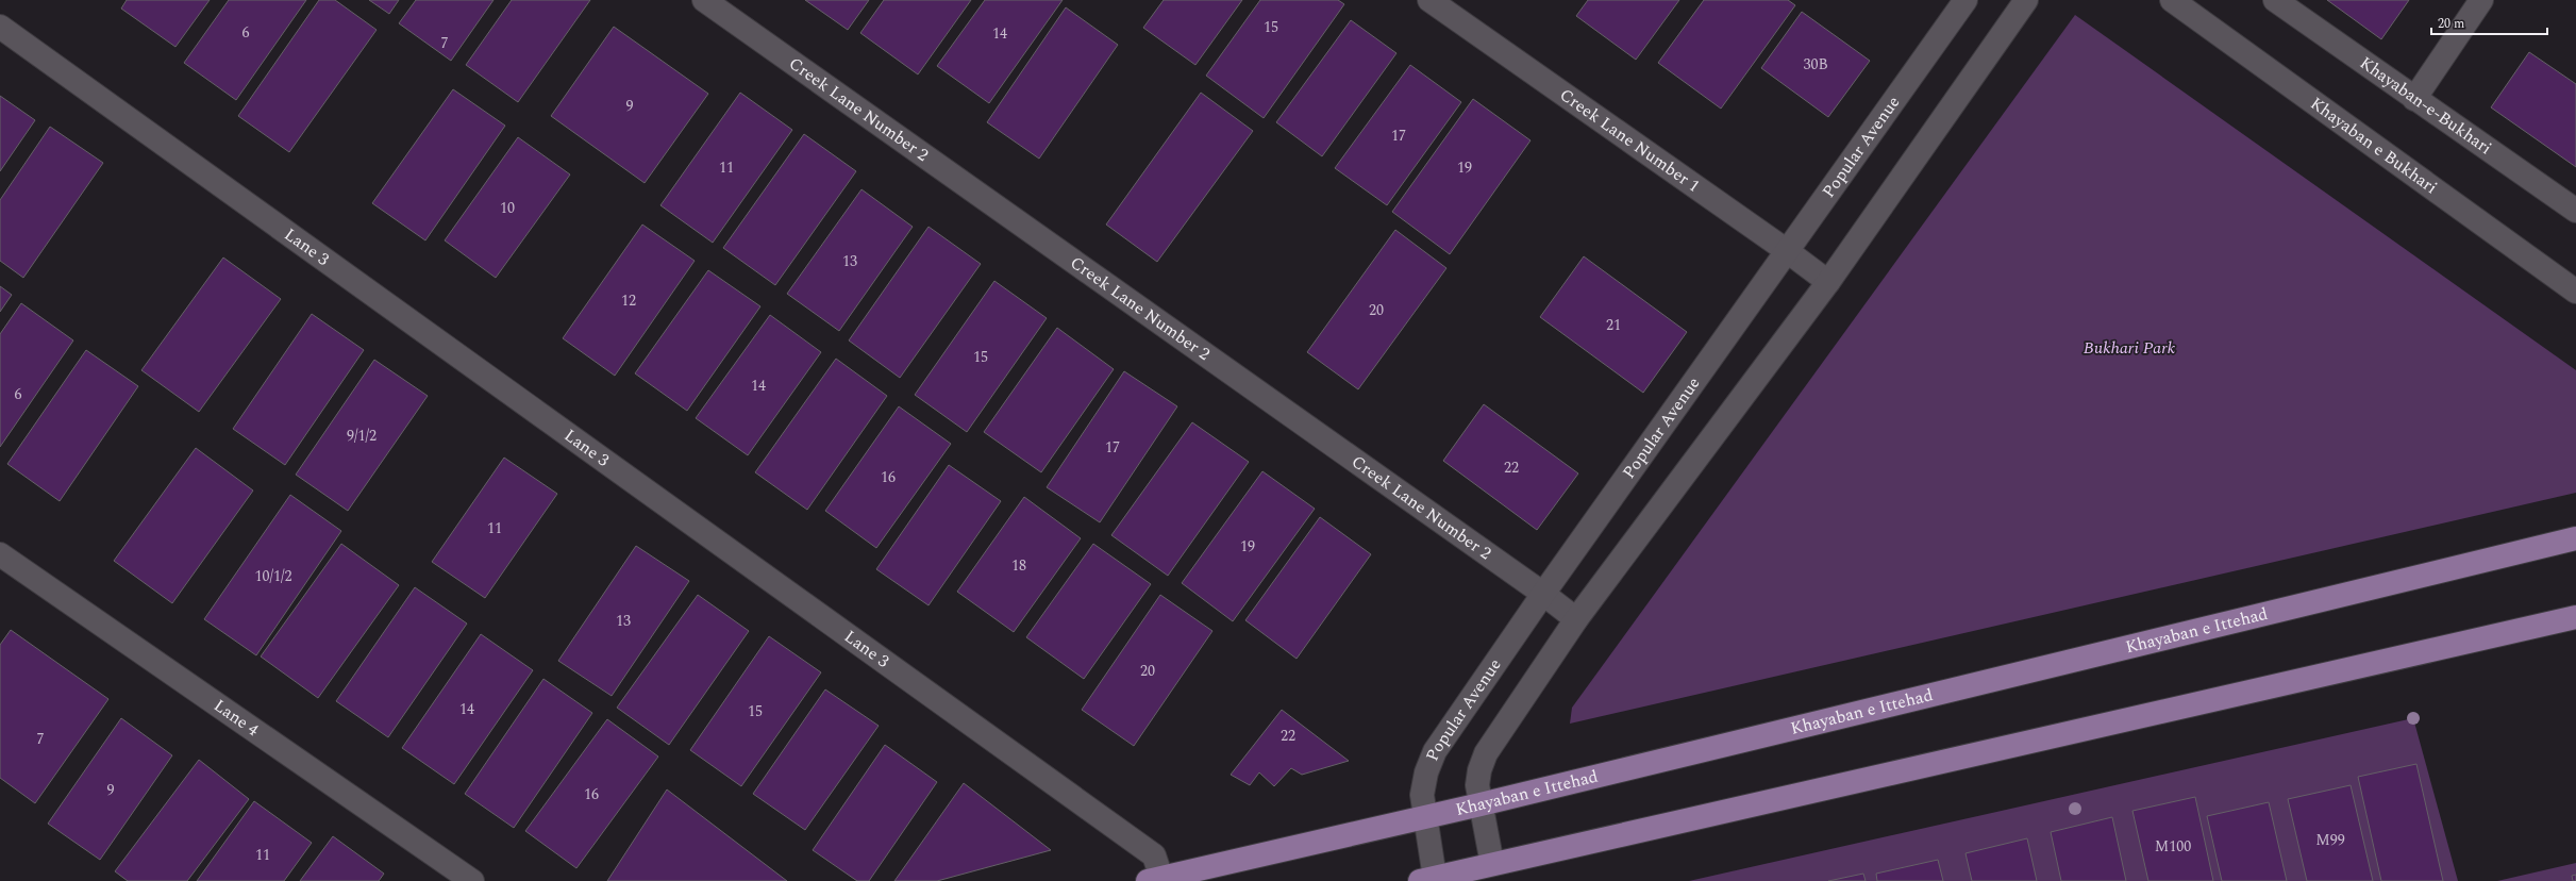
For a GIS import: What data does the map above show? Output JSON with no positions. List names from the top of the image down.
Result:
{
  "streets": {
    "main road": ["Khayaban e Ittehad"],
    "street": [
      "Khayaban-e-Bukhari",
      "Creek Lane Number 2",
      "Creek Lane Number 1",
      "Popular Avenue",
      "Khayaban e Bukhari",
      "Lane 3",
      "Lane 4"
    ]
  },
  "crossings": [
    ["Creek Lane Number 2", "Popular Avenue"],
    ["Creek Lane Number 1", "Popular Avenue"],
    ["Popular Avenue", "Khayaban e Ittehad"],
    ["Lane 3", "Khayaban e Ittehad"]
  ],
  "parks": ["Bukhari Park"],
  "house_numbers": [
    "15",
    "6",
    "14",
    "7",
    "30B",
    "9",
    "17",
    "11",
    "19",
    "10",
    "13",
    "12",
    "20",
    "21",
    "15",
    "14",
    "6",
    "9/1/2",
    "17",
    "22",
    "16",
    "11",
    "19",
    "18",
    "10/1/2",
    "13",
    "20",
    "14",
    "15",
    "22",
    "7",
    "9",
    "16",
    "M99",
    "M100",
    "11"
  ],
  "scale_bar": "20 m"
}
